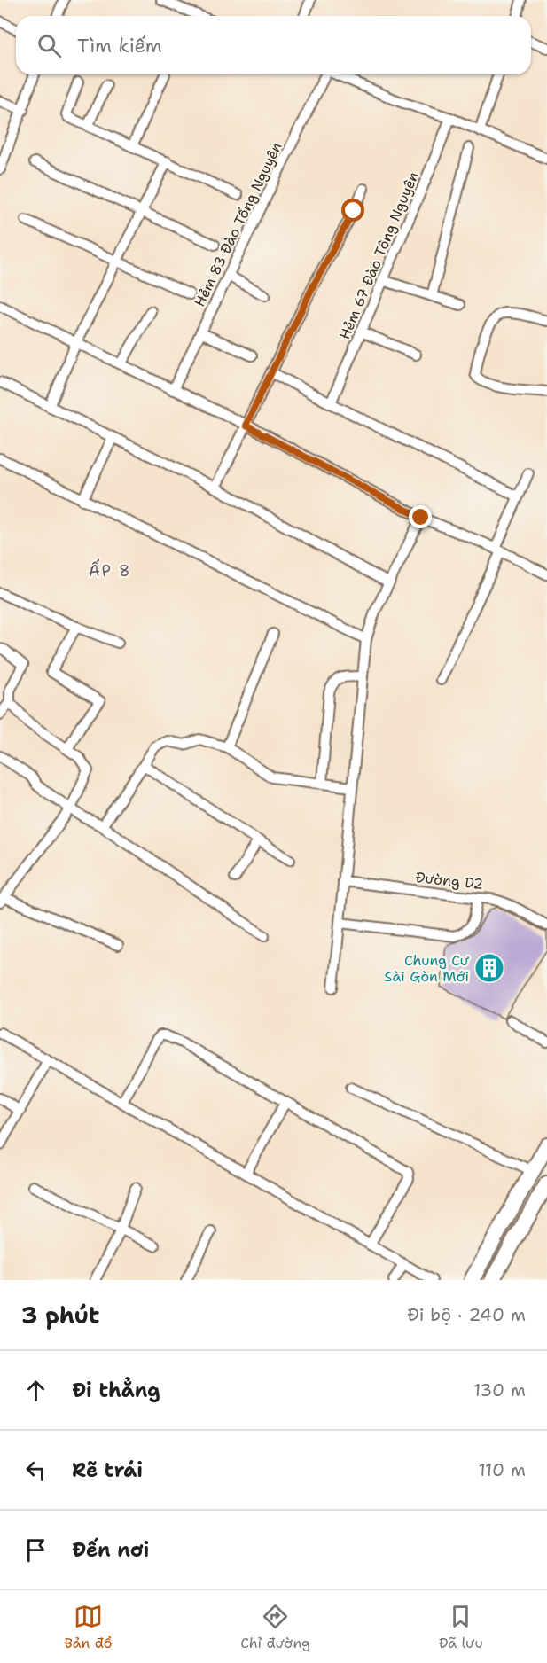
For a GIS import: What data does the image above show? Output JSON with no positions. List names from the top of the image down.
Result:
{
  "streets": {
    "street": ["Hẻm 83 Đào Tống Nguyên", "Hẻm 67 Đào Tông Nguyên", "Đường D2"]
  },
  "districts": ["ẤP 8"],
  "places": {
    "building": ["Chung Cư Sài Gòn Mới"]
  },
  "page": {
    "search": "Tìm kiếm",
    "heading": ["3 phút", "Đi bộ · 240 m"],
    "list": [
      ["Đi thẳng", "130 m"],
      ["Rẽ trái", "110 m"],
      "Đến nơi"
    ],
    "nav": ["Bản đồ", "Chỉ đường", "Đã lưu"]
  }
}
